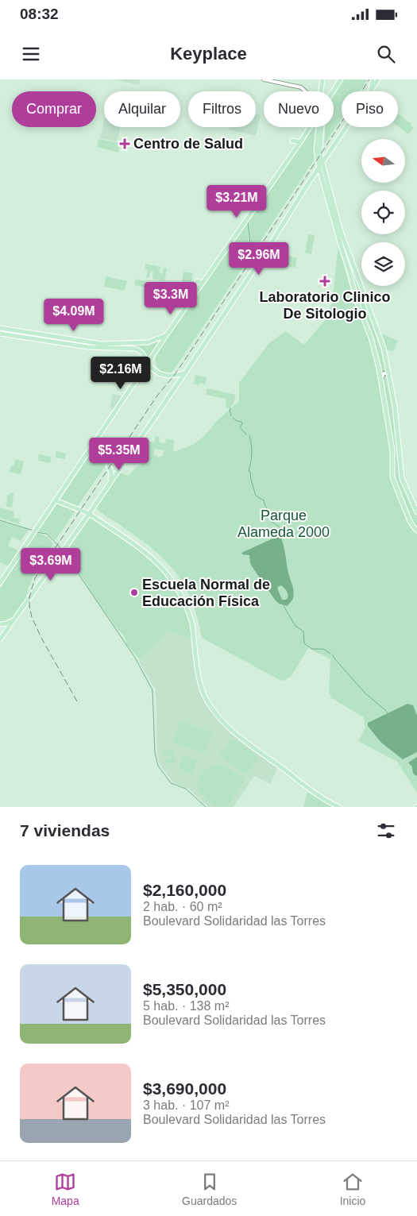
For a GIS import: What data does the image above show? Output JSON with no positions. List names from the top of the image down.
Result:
{
  "parks": ["Parque Alameda 2000"],
  "places": {
    "health": ["Centro de Salud", "Laboratorio Clinico De Sitologio"],
    "other": ["Escuela Normal de Educación Física"]
  },
  "north": "left",
  "page": {
    "status": "08:32",
    "header": "Keyplace",
    "chip": [
      "Comprar",
      "Alquilar",
      "Filtros",
      "Nuevo",
      "Piso"
    ],
    "price": [
      "$3.21M",
      "$2.96M",
      "$3.3M",
      "$4.09M",
      "$2.16M",
      "$5.35M",
      "$3.69M"
    ],
    "heading": "7 viviendas",
    "list": [
      {
        "name": "$2,160,000",
        "note": "2 hab. · 60 m² · Boulevard Solidaridad las Torres"
      },
      {
        "name": "$5,350,000",
        "note": "5 hab. · 138 m² · Boulevard Solidaridad las Torres"
      },
      {
        "name": "$3,690,000",
        "note": "3 hab. · 107 m² · Boulevard Solidaridad las Torres"
      }
    ],
    "tabs": ["Mapa", "Guardados", "Inicio"]
  }
}
